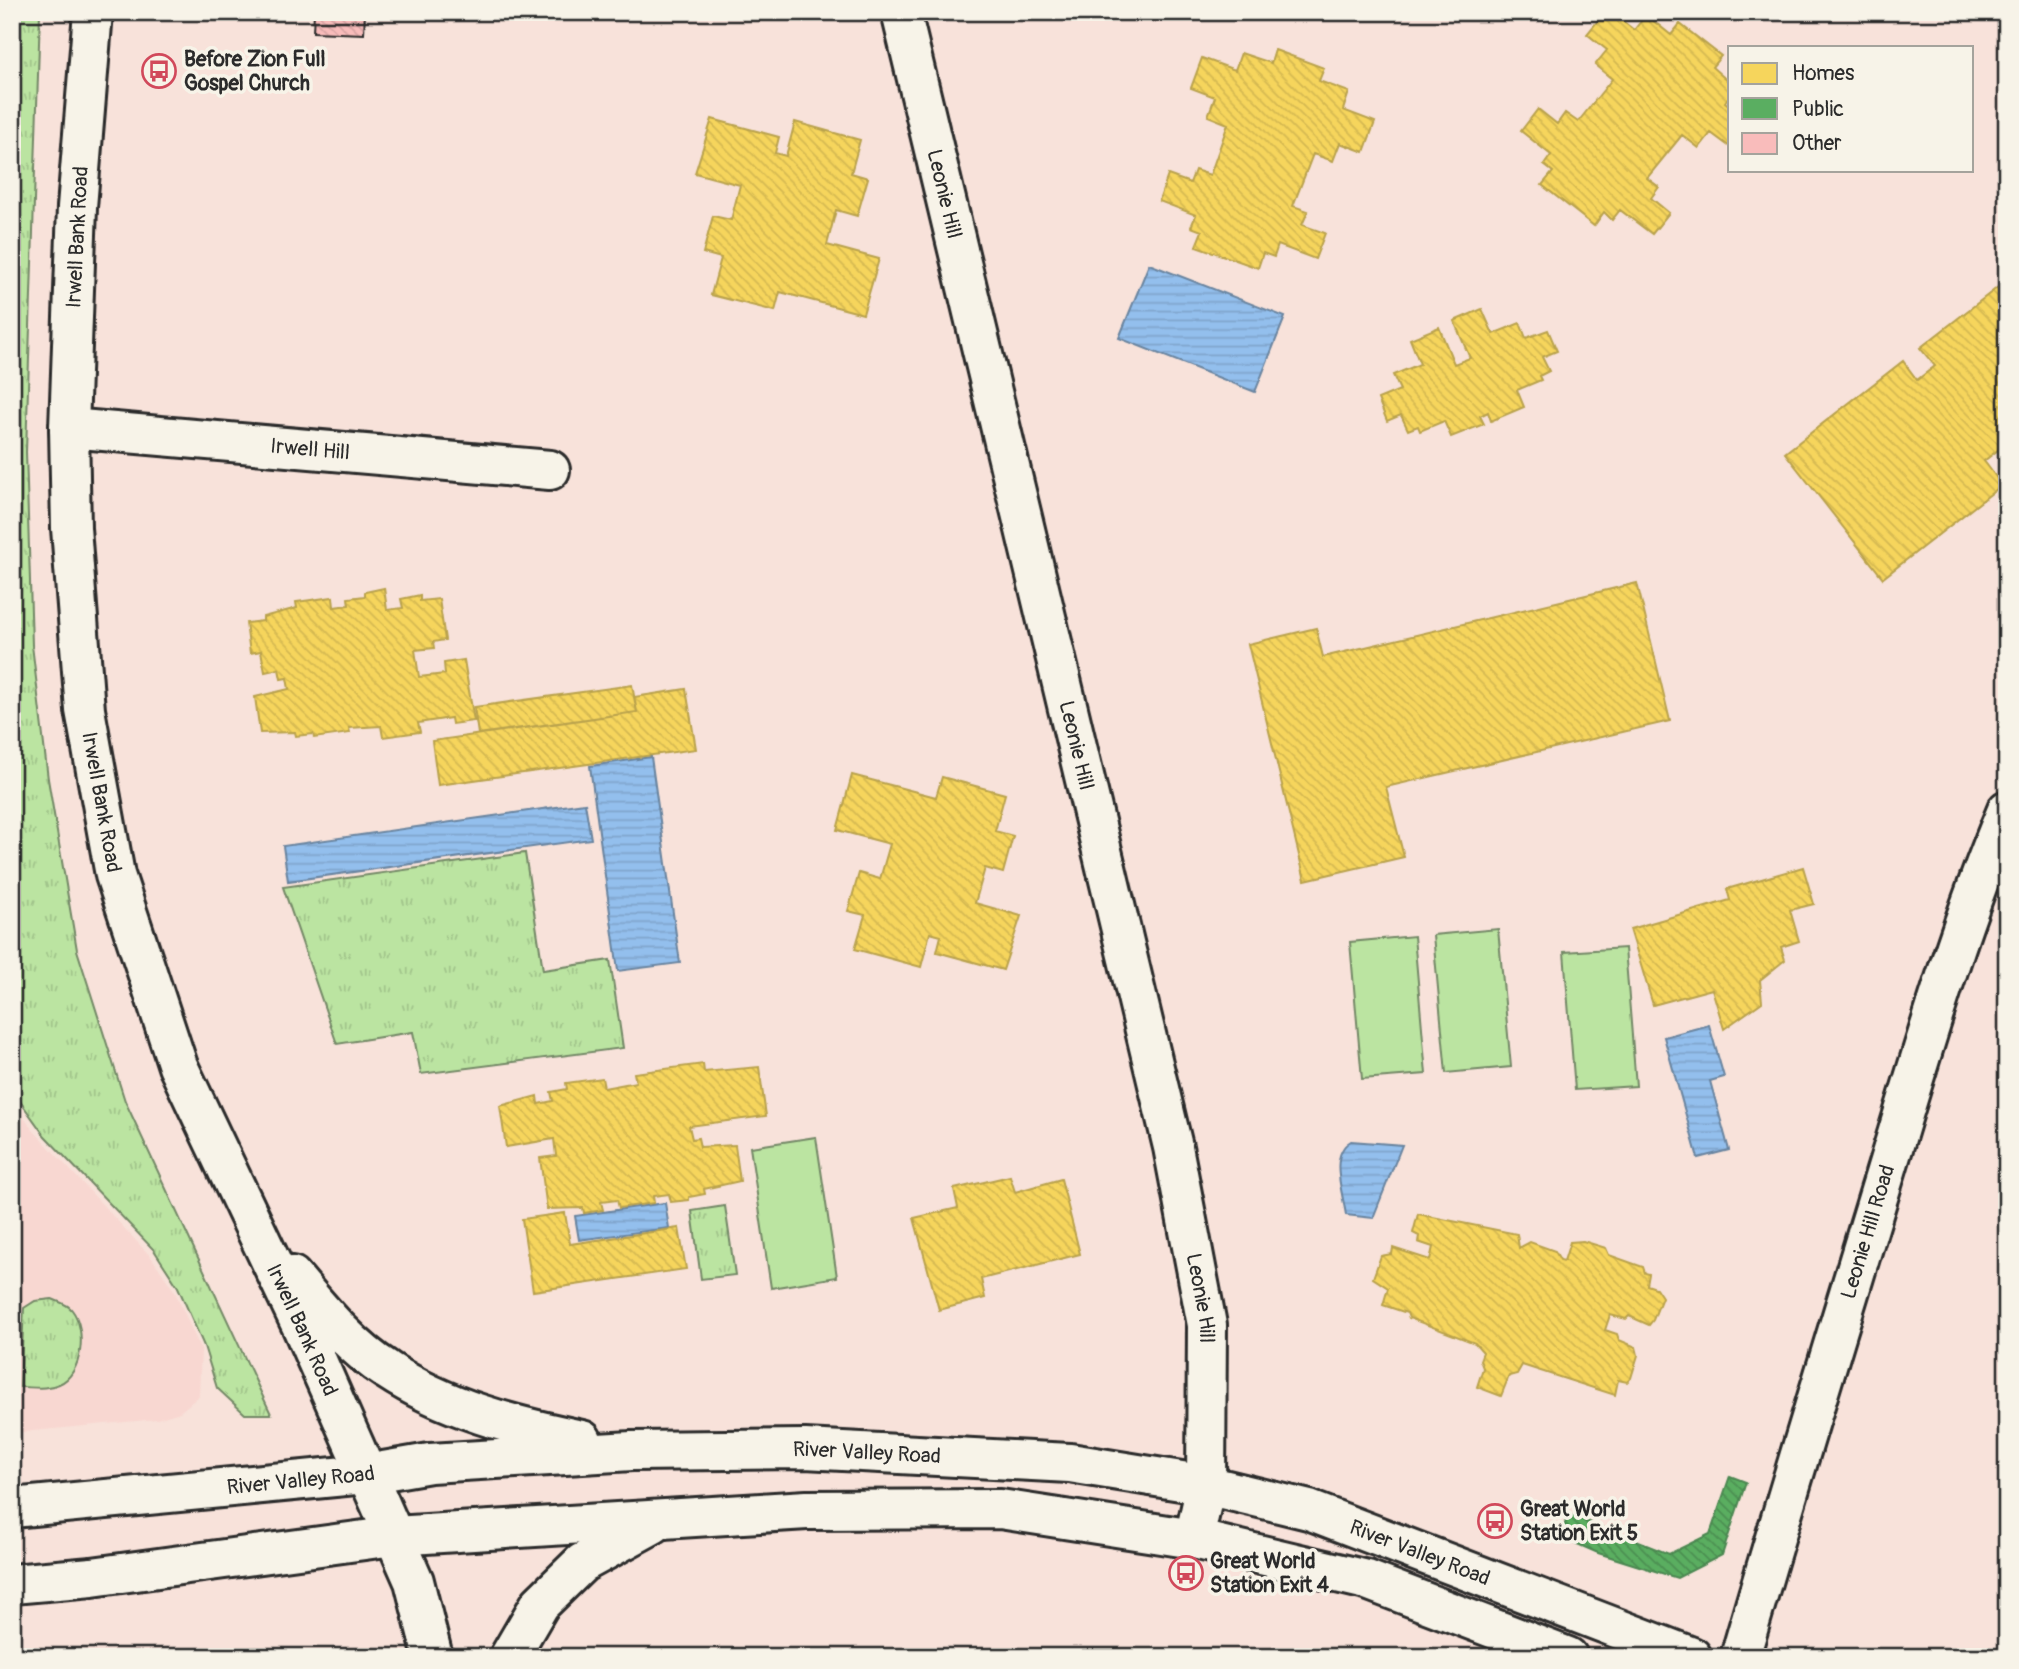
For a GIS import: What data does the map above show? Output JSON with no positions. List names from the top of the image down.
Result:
{
  "streets": {
    "main road": [
      "Leonie Hill",
      "Irwell Bank Road",
      "Irwell Hill",
      "Leonie Hill Road",
      "River Valley Road"
    ]
  },
  "crossings": [
    ["Leonie Hill", "River Valley Road"],
    ["Irwell Bank Road", "Irwell Hill"],
    ["Irwell Bank Road", "River Valley Road"]
  ],
  "places": {
    "bus stop": ["Before Zion Full Gospel Church", "Great World Station Exit 5", "Great World Station Exit 4"]
  },
  "legend": ["Homes", "Public", "Other"]
}
